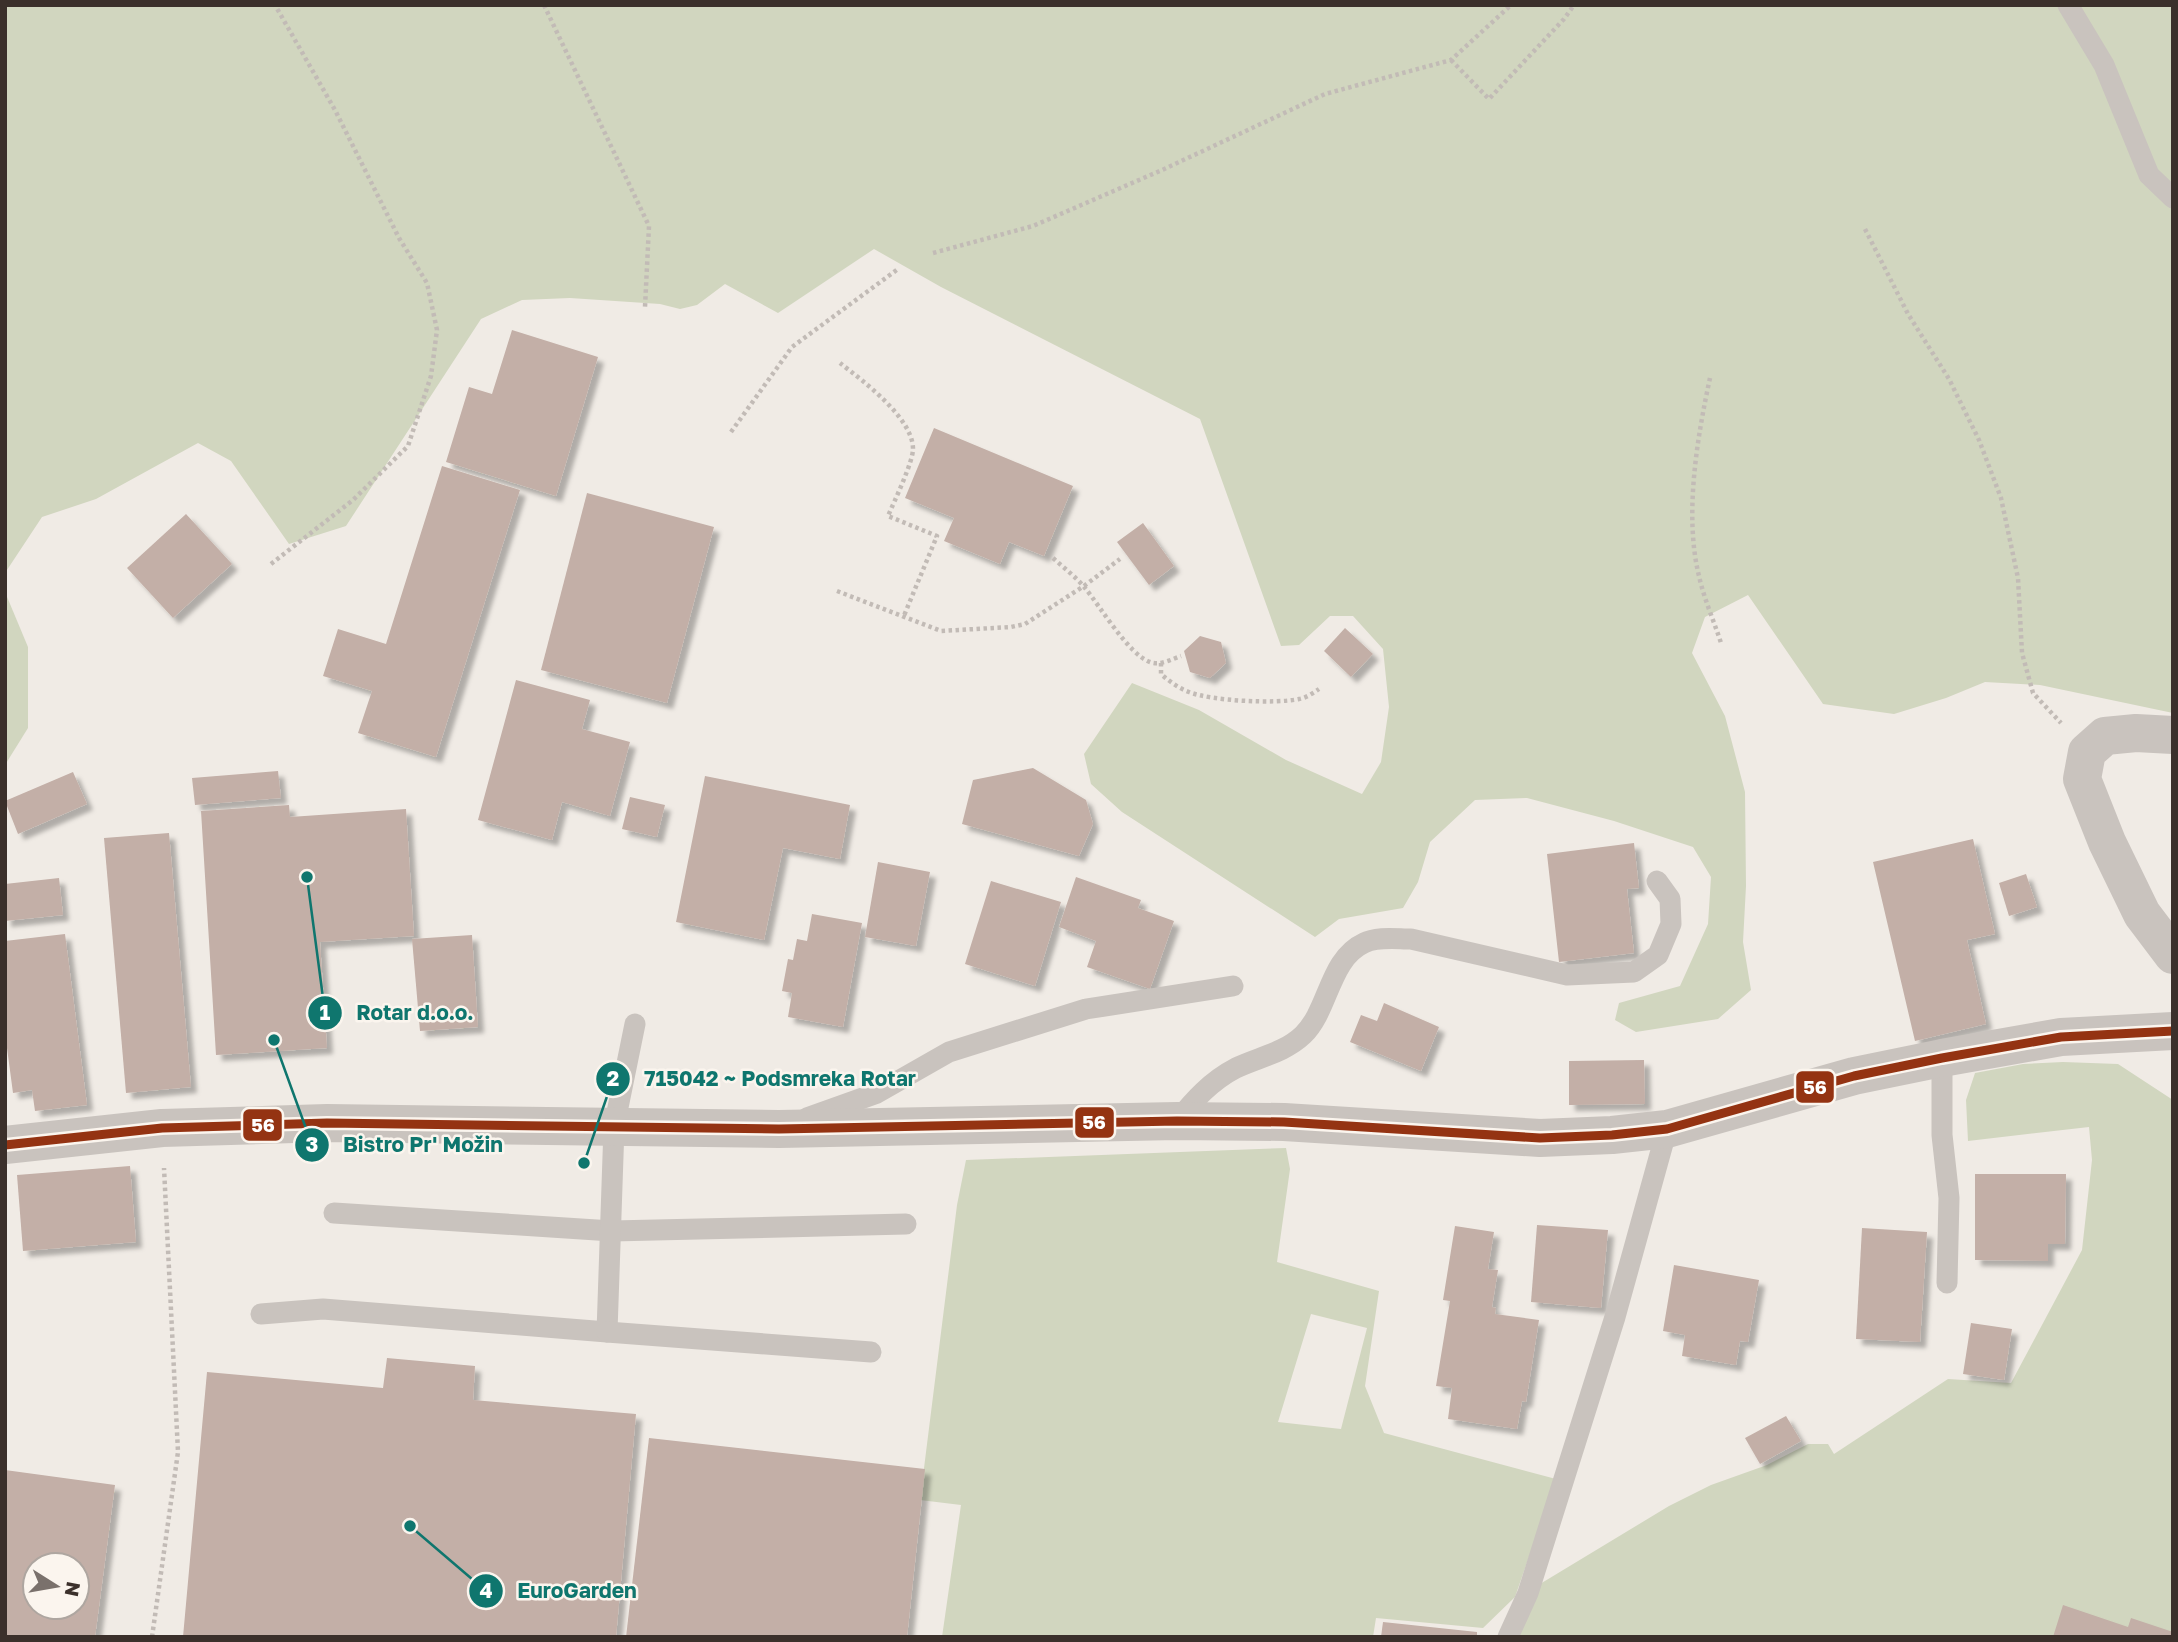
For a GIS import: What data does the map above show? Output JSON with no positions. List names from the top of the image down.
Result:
{
  "places": [
    "Rotar d.o.o.",
    "Bistro Pr' Možin",
    "715042 ~ Podsmreka Rotar",
    "EuroGarden"
  ],
  "lines": ["transit line 56"],
  "north": "right"
}
